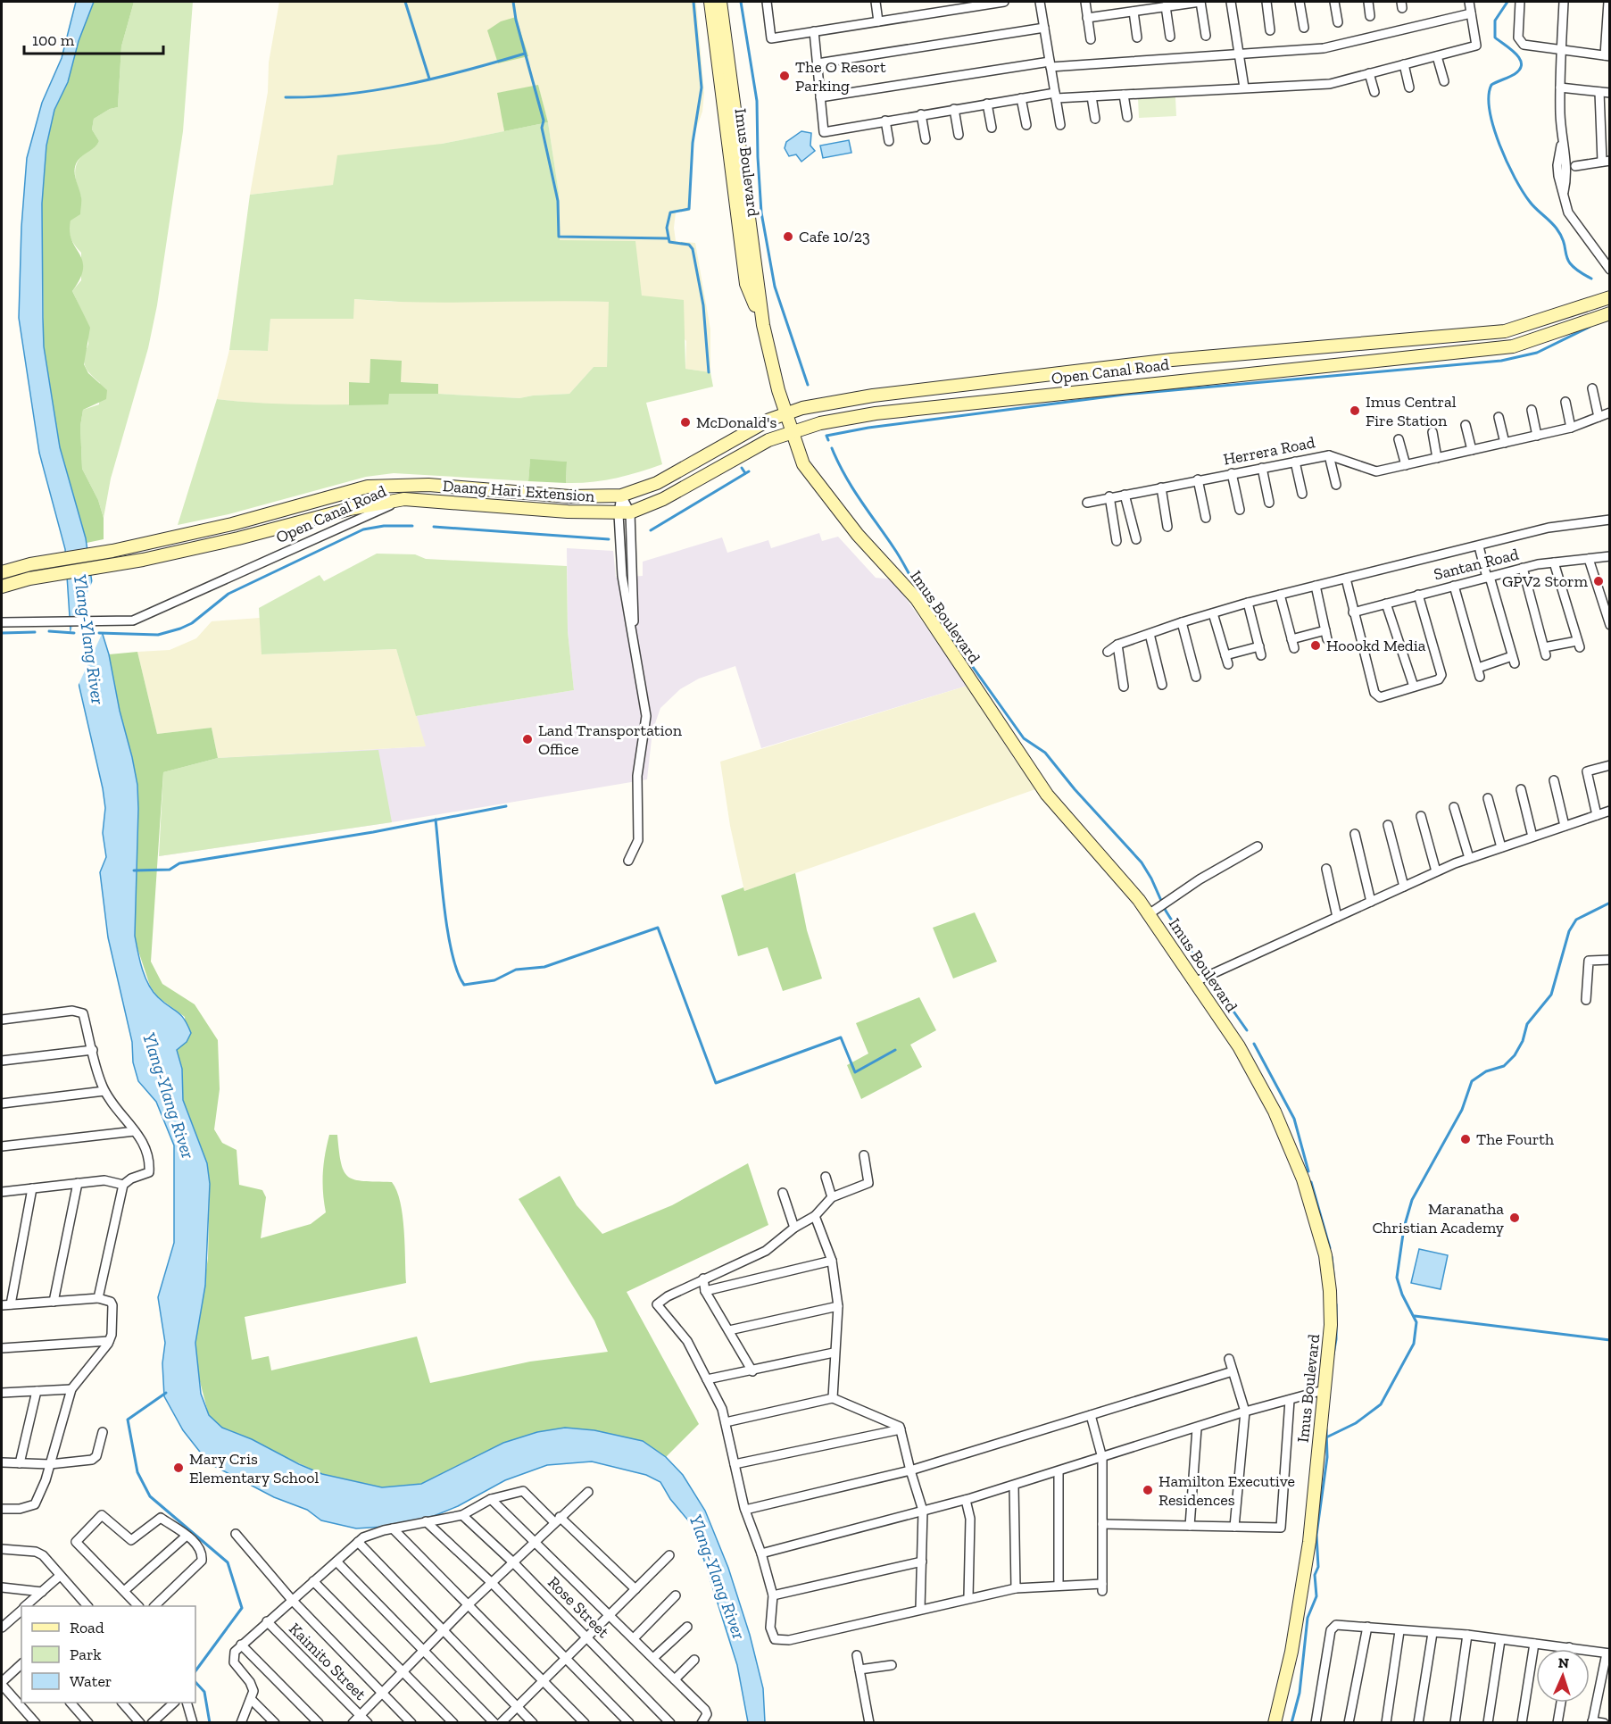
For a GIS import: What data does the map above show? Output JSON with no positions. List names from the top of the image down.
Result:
{
  "streets": {
    "main road": ["Imus Boulevard", "Open Canal Road", "Daang Hari Extension"],
    "street": [
      "Herrera Road",
      "Santan Road",
      "Rose Street",
      "Kaimito Street"
    ]
  },
  "crossings": [
    ["Imus Boulevard", "Open Canal Road"],
    ["Open Canal Road", "Daang Hari Extension"]
  ],
  "water": ["Ylang-Ylang River"],
  "places": [
    "The O Resort Parking",
    "Cafe 10/23",
    "Imus Central Fire Station",
    "McDonald's",
    "GPV2 Storm",
    "Hoookd Media",
    "Land Transportation Office",
    "The Fourth",
    "Maranatha Christian Academy",
    "Mary Cris Elementary School",
    "Hamilton Executive Residences"
  ],
  "legend": ["Road", "Park", "Water"],
  "scale_bar": "100 m",
  "north": "top"
}
